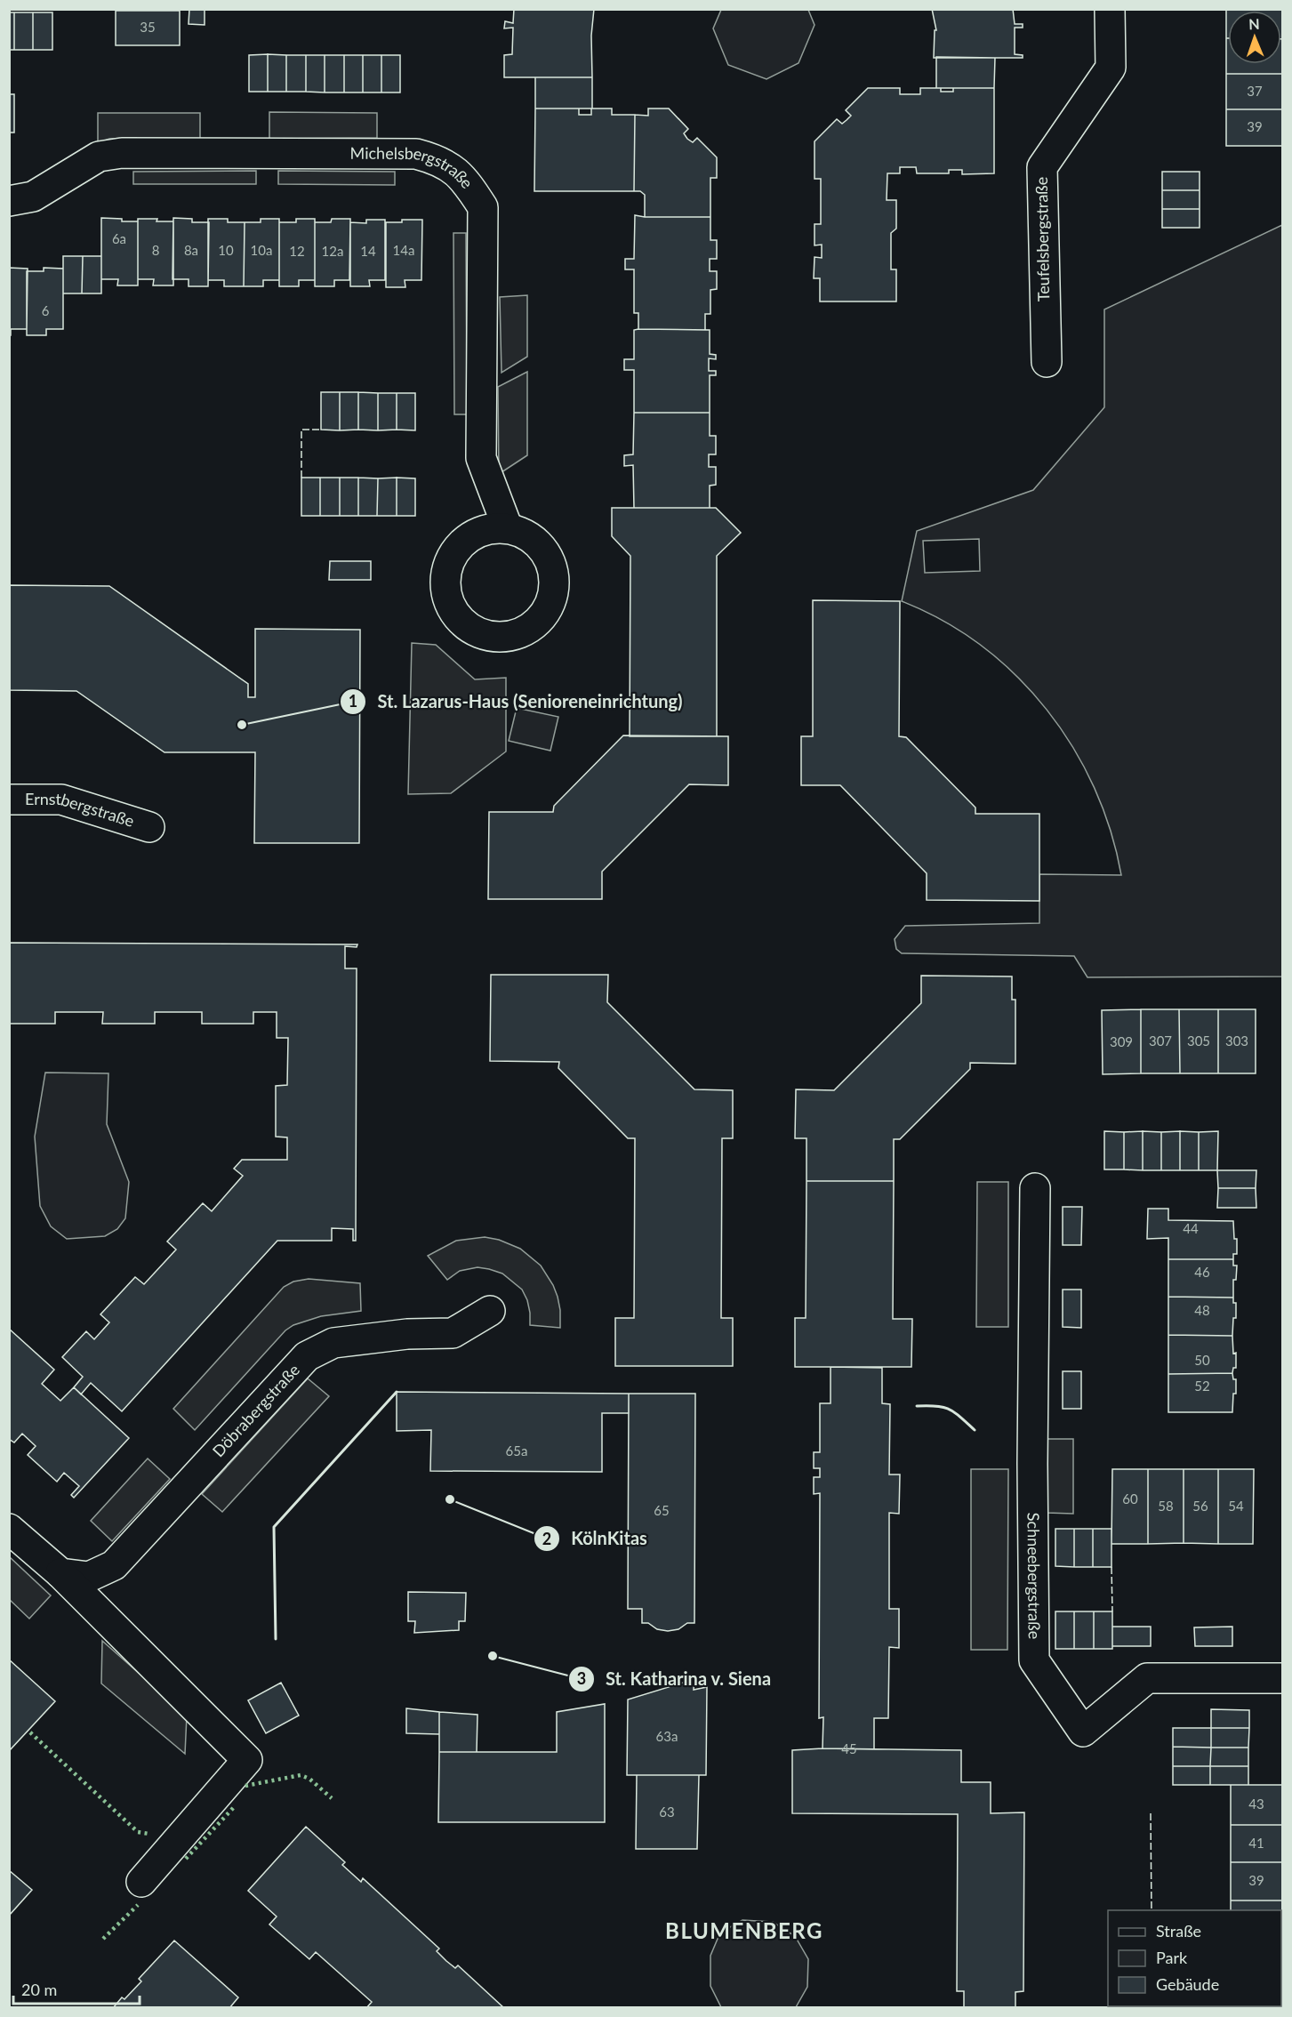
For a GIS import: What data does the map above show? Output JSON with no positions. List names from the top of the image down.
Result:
{
  "streets": {
    "street": [
      "Michelsbergstraße",
      "Teufelsbergstraße",
      "Ernstbergstraße",
      "Döbrabergstraße",
      "Schneebergstraße"
    ]
  },
  "districts": ["BLUMENBERG"],
  "places": ["St. Lazarus-Haus (Senioreneinrichtung)", "KölnKitas", "St. Katharina v. Siena"],
  "house_numbers": [
    "35",
    "37",
    "39",
    "6a",
    "8",
    "8a",
    "10",
    "10a",
    "14a",
    "12",
    "12a",
    "14",
    "6",
    "307",
    "305",
    "303",
    "309",
    "44",
    "46",
    "48",
    "50",
    "52",
    "65a",
    "60",
    "58",
    "56",
    "54",
    "65",
    "63a",
    "45",
    "43",
    "63",
    "41",
    "39"
  ],
  "legend": ["Straße", "Park", "Gebäude"],
  "scale_bar": "20 m",
  "north": "top"
}
